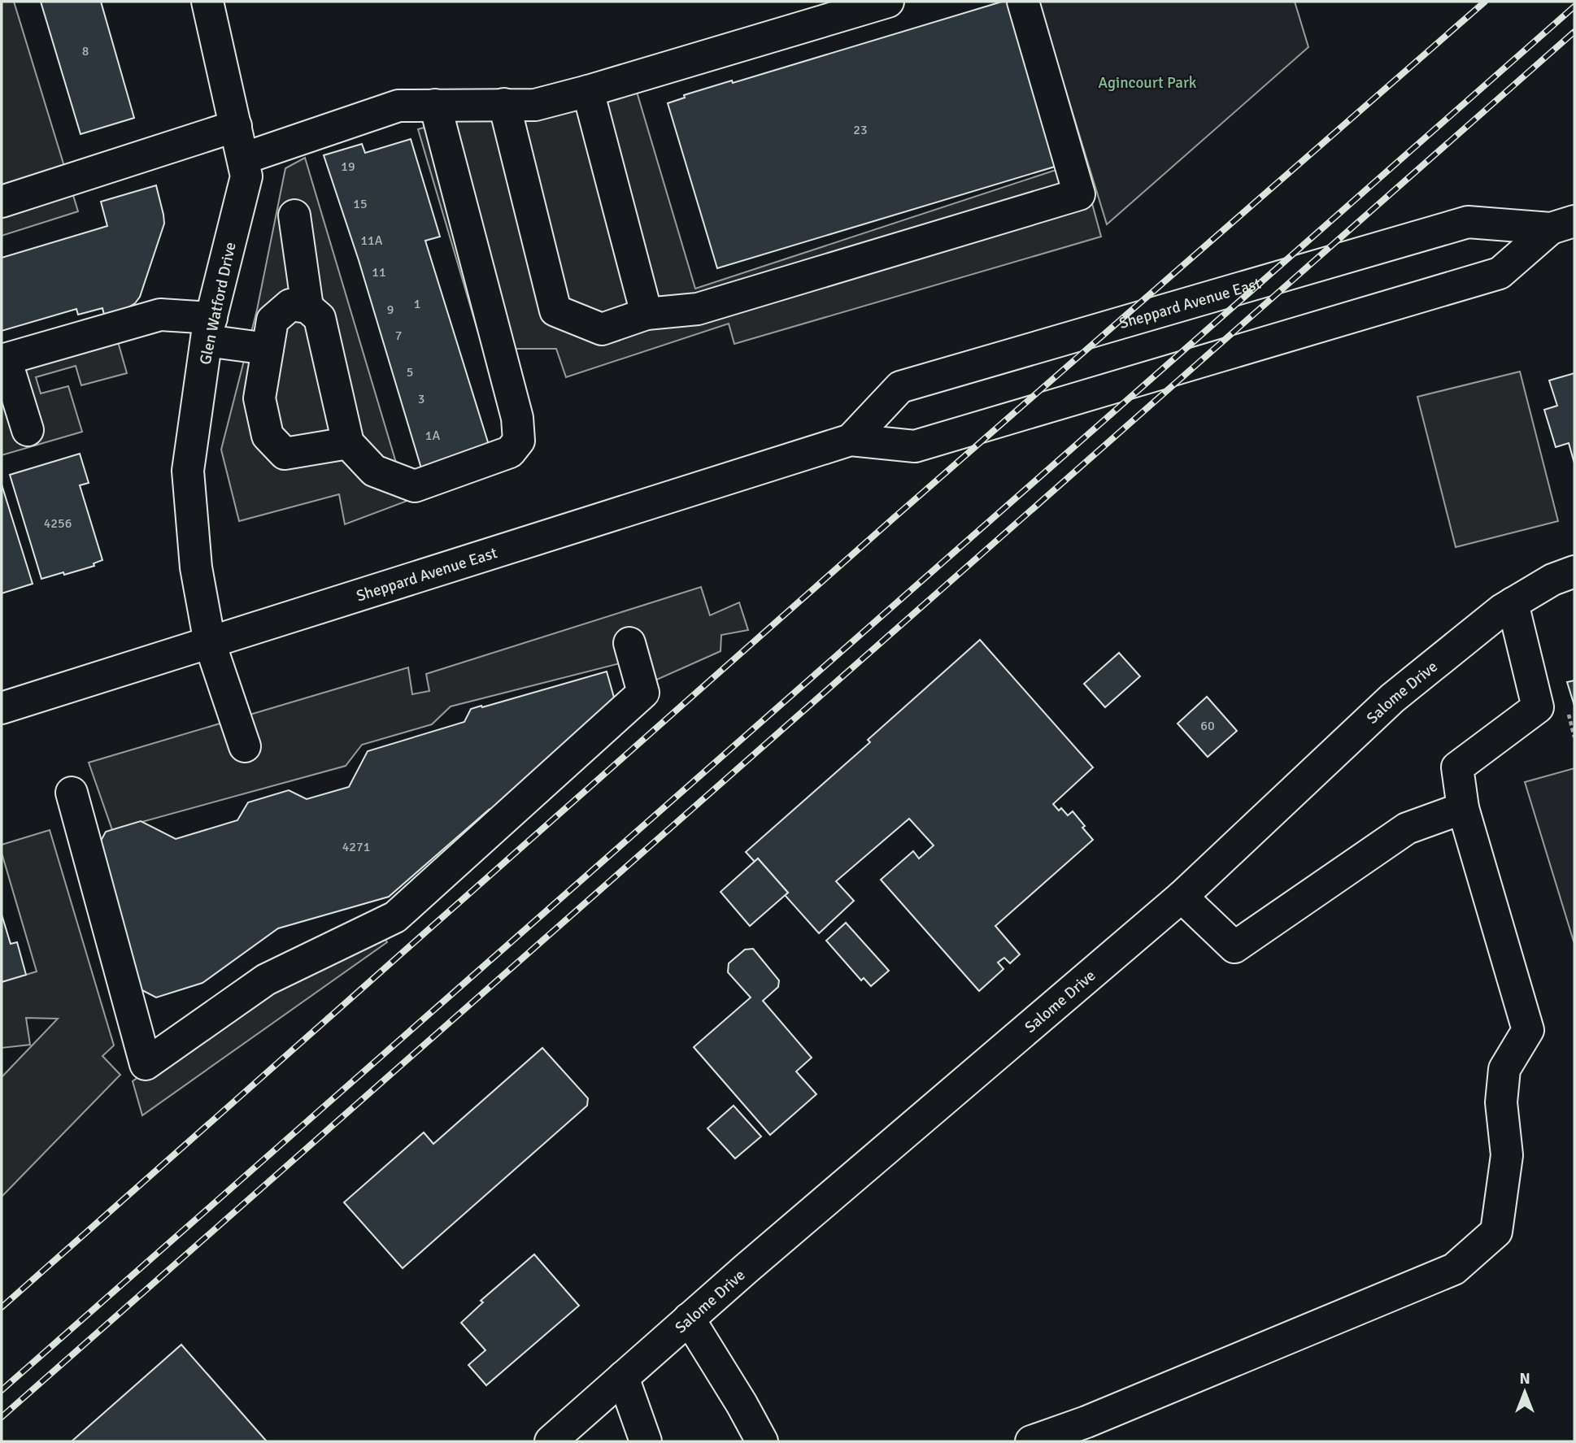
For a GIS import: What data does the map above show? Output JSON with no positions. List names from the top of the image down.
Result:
{
  "streets": {
    "main road": ["Sheppard Avenue East", "Glen Watford Drive", "Salome Drive"]
  },
  "crossings": [
    ["Sheppard Avenue East", "Glen Watford Drive"]
  ],
  "parks": ["Agincourt Park"],
  "house_numbers": [
    "8",
    "23",
    "19",
    "15",
    "11A",
    "11",
    "1",
    "9",
    "7",
    "5",
    "3",
    "1A",
    "4256",
    "60",
    "4271"
  ],
  "north": "top"
}
